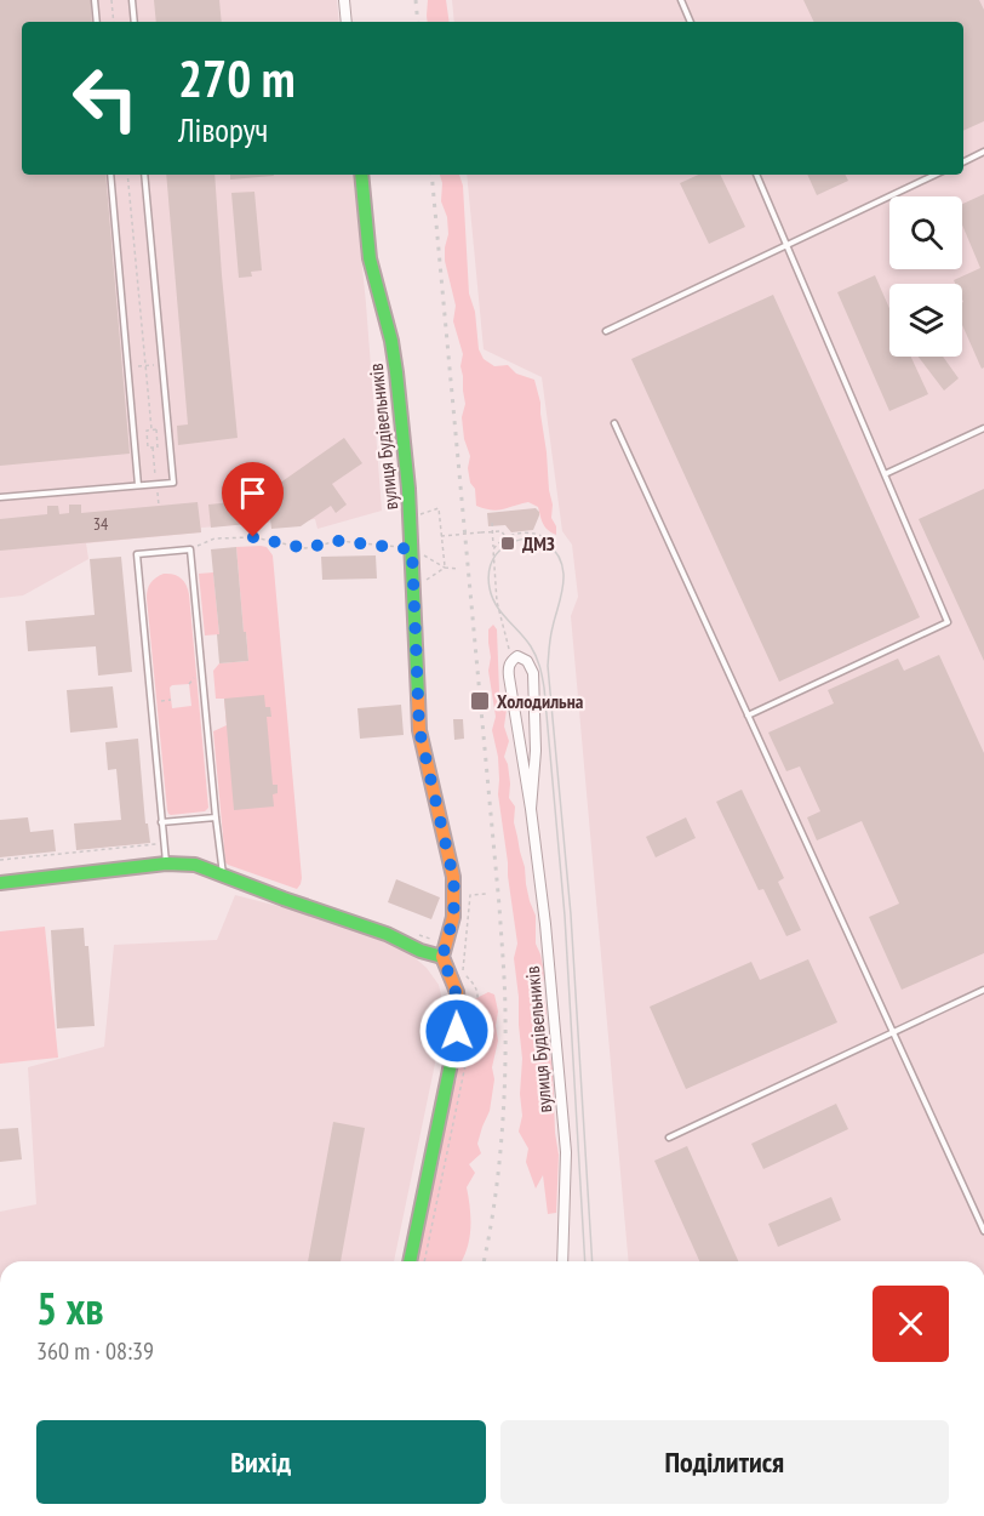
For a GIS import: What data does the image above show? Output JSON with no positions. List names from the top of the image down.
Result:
{
  "streets": {
    "street": ["вулиця Будівельників"]
  },
  "places": {
    "transit": ["ДМЗ", "Холодильна"]
  },
  "house_numbers": ["34"],
  "page": {
    "turn": ["270 m", "Ліворуч"],
    "heading": ["5 хв", "360 m · 08:39"],
    "buttons": ["Вихід", "Поділитися"]
  }
}
